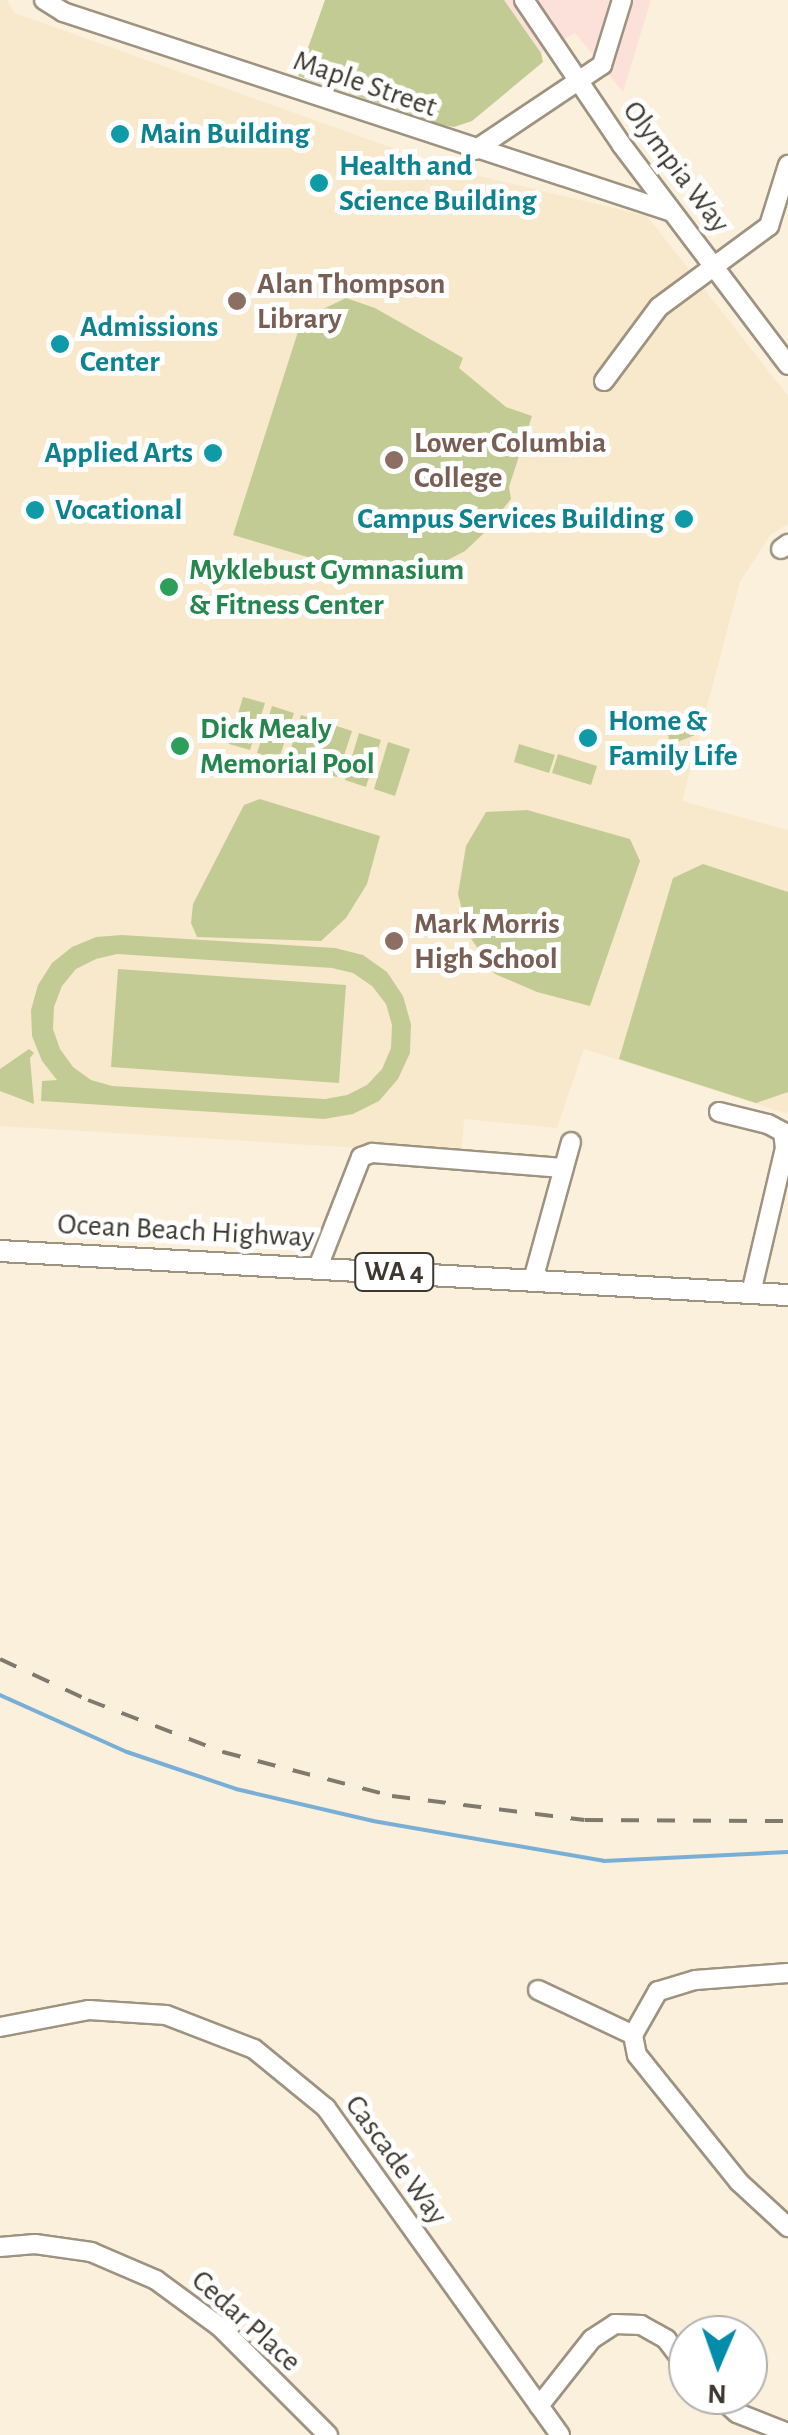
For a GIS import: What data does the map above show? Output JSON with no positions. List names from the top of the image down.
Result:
{
  "streets": {
    "main road": ["Ocean Beach Highway", "WA 4"],
    "street": [
      "Maple Street",
      "Olympia Way",
      "Cascade Way",
      "Cedar Place"
    ]
  },
  "crossings": [
    ["Maple Street", "Olympia Way"]
  ],
  "places": [
    "Main Building",
    "Health and Science Building",
    "Alan Thompson Library",
    "Admissions Center",
    "Applied Arts",
    "Lower Columbia College",
    "Vocational",
    "Campus Services Building",
    "Myklebust Gymnasium & Fitness Center",
    "Home & Family Life",
    "Dick Mealy Memorial Pool",
    "Mark Morris High School"
  ],
  "north": "bottom"
}
